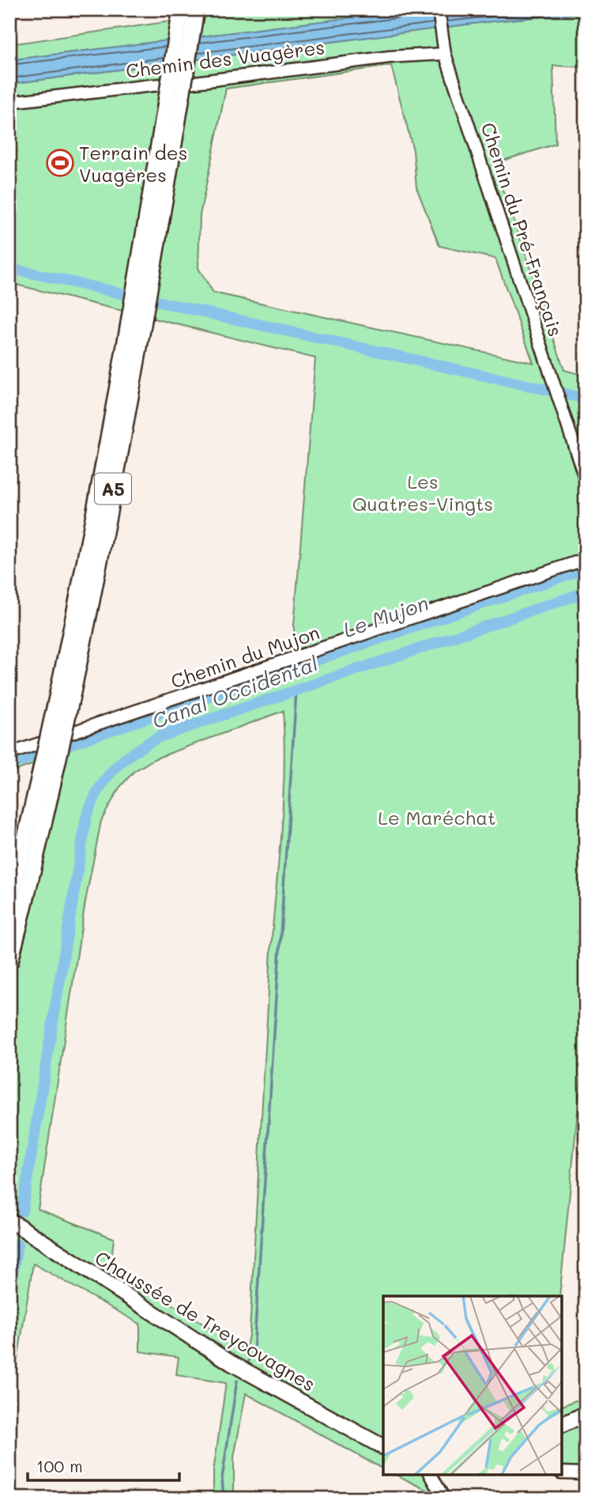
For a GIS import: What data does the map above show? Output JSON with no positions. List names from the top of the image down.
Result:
{
  "streets": {
    "highway": ["A5"],
    "main road": ["Chaussée de Treycovagnes"],
    "street": ["Chemin des Vuagères", "Chemin du Pré-Français", "Chemin du Mujon"]
  },
  "crossings": [
    ["Chemin des Vuagères", "Chemin du Pré-Français"]
  ],
  "water": ["Le Mujon", "Canal Occidental"],
  "parks": ["Les Quatres-Vingts", "Le Maréchat"],
  "places": {
    "sports": ["Terrain des Vuagères"]
  },
  "scale_bar": "100 m"
}
